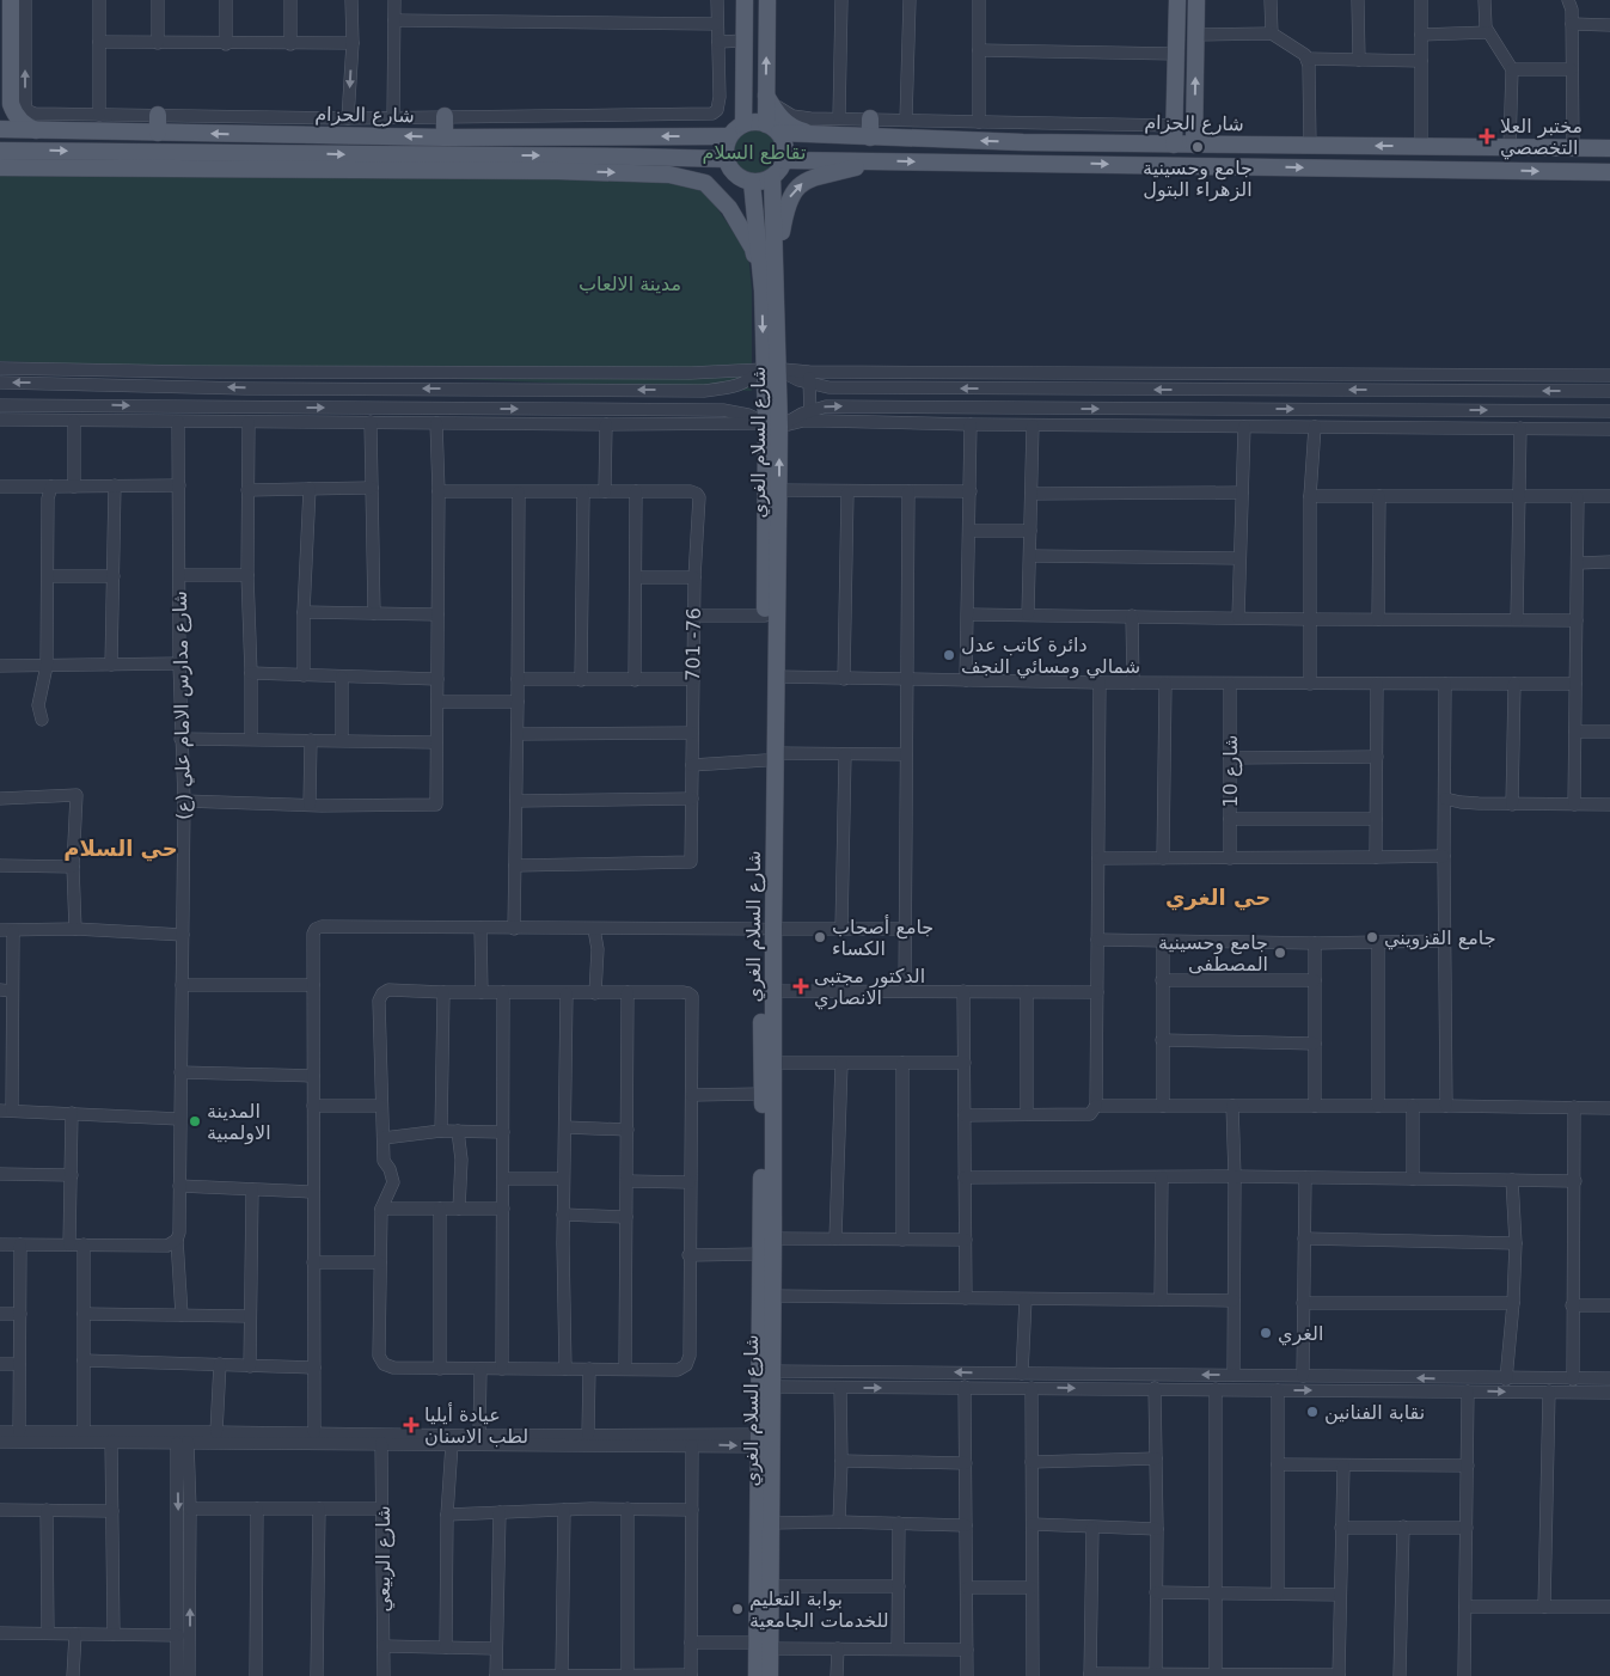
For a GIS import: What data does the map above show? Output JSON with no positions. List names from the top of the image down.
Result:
{
  "streets": {
    "main road": ["شارع الحزام", "شارع السلام الغري"],
    "street": [
      "701 -76",
      "شارع مدارس الامام علي (ع)",
      "شارع 10",
      "شارع الربيعي"
    ]
  },
  "crossings": [
    ["شارع الحزام", "شارع السلام الغري"]
  ],
  "districts": ["حي السلام", "حي الغري"],
  "parks": ["تقاطع السلام", "مدينة الالعاب"],
  "places": {
    "health": ["مختبر العلا التخصصي", "الدكتور مجتبى الانصاري", "عيادة أيليا لطب الاسنان"],
    "other": [
      "جامع وحسينية الزهراء البتول",
      "دائرة كاتب عدل شمالي ومسائي النجف",
      "جامع أصحاب الكساء",
      "جامع القزويني",
      "جامع وحسينية المصطفى",
      "المدينة الاولمبية",
      "الغري",
      "نقابة الفنانين",
      "بوابة التعليم للخدمات الجامعية"
    ]
  }
}
